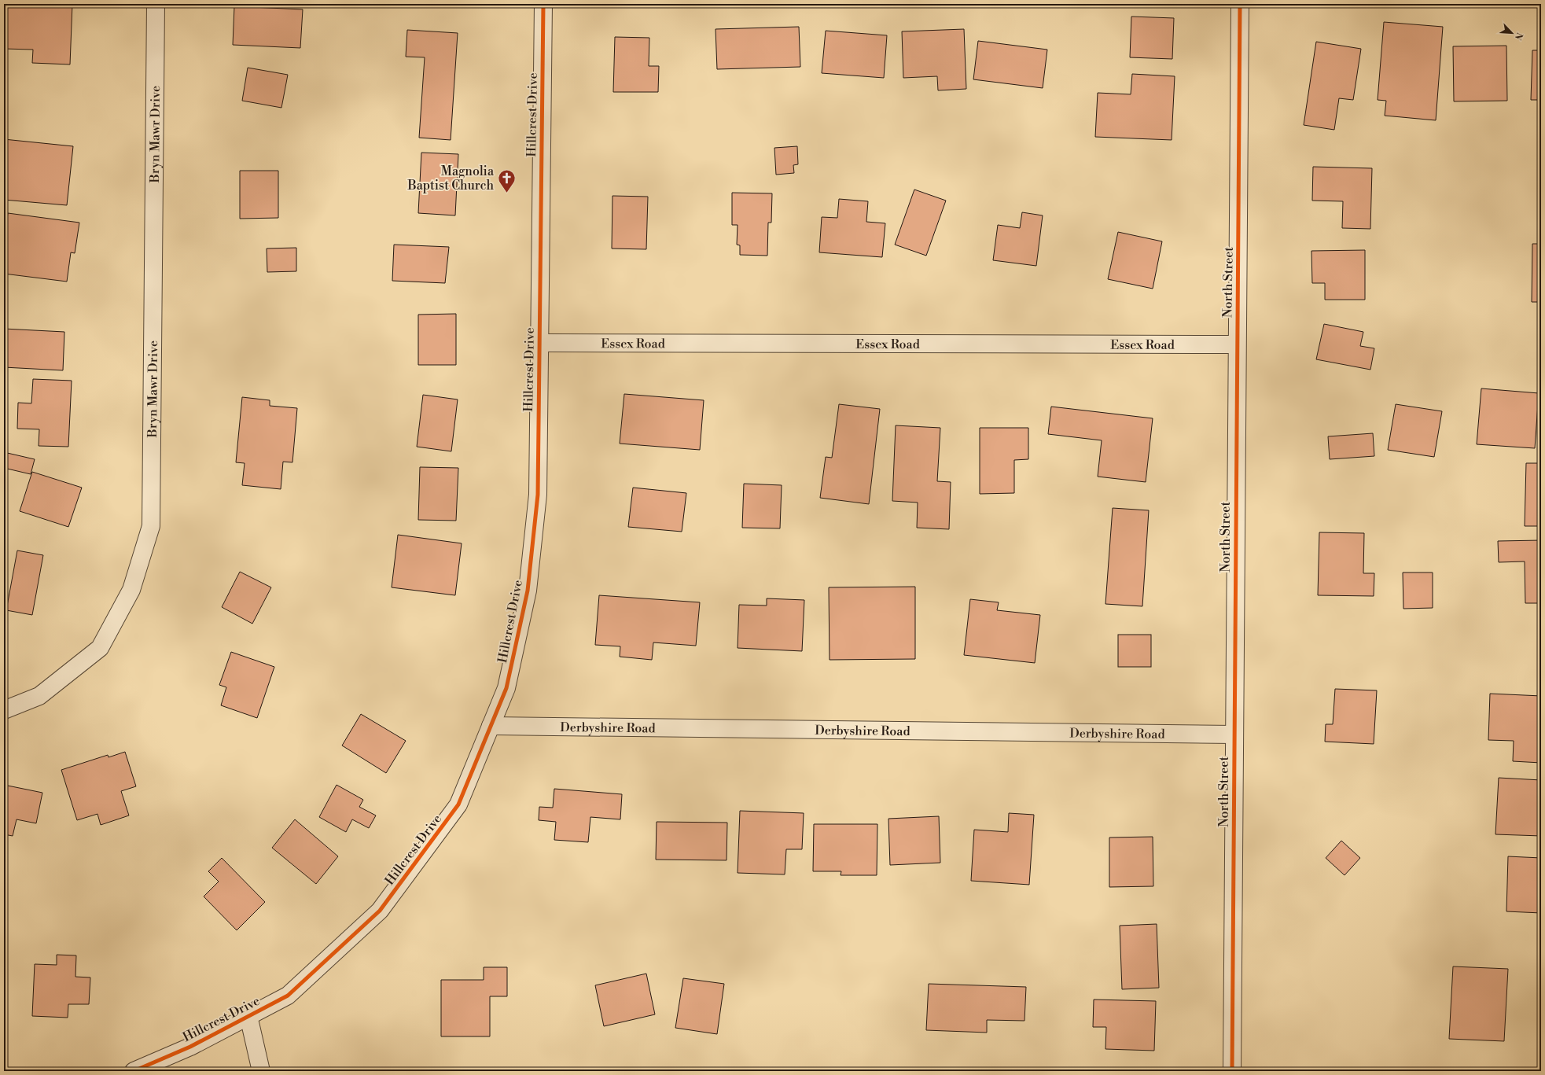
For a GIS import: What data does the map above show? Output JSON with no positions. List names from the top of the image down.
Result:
{
  "streets": {
    "street": [
      "Hillcrest Drive",
      "Bryn Mawr Drive",
      "North Street",
      "Essex Road",
      "Derbyshire Road"
    ]
  },
  "crossings": [
    ["Hillcrest Drive", "Essex Road"],
    ["Hillcrest Drive", "Derbyshire Road"],
    ["North Street", "Essex Road"],
    ["North Street", "Derbyshire Road"]
  ],
  "places": {
    "church": ["Magnolia Baptist Church"]
  },
  "north": "bottom right"
}
